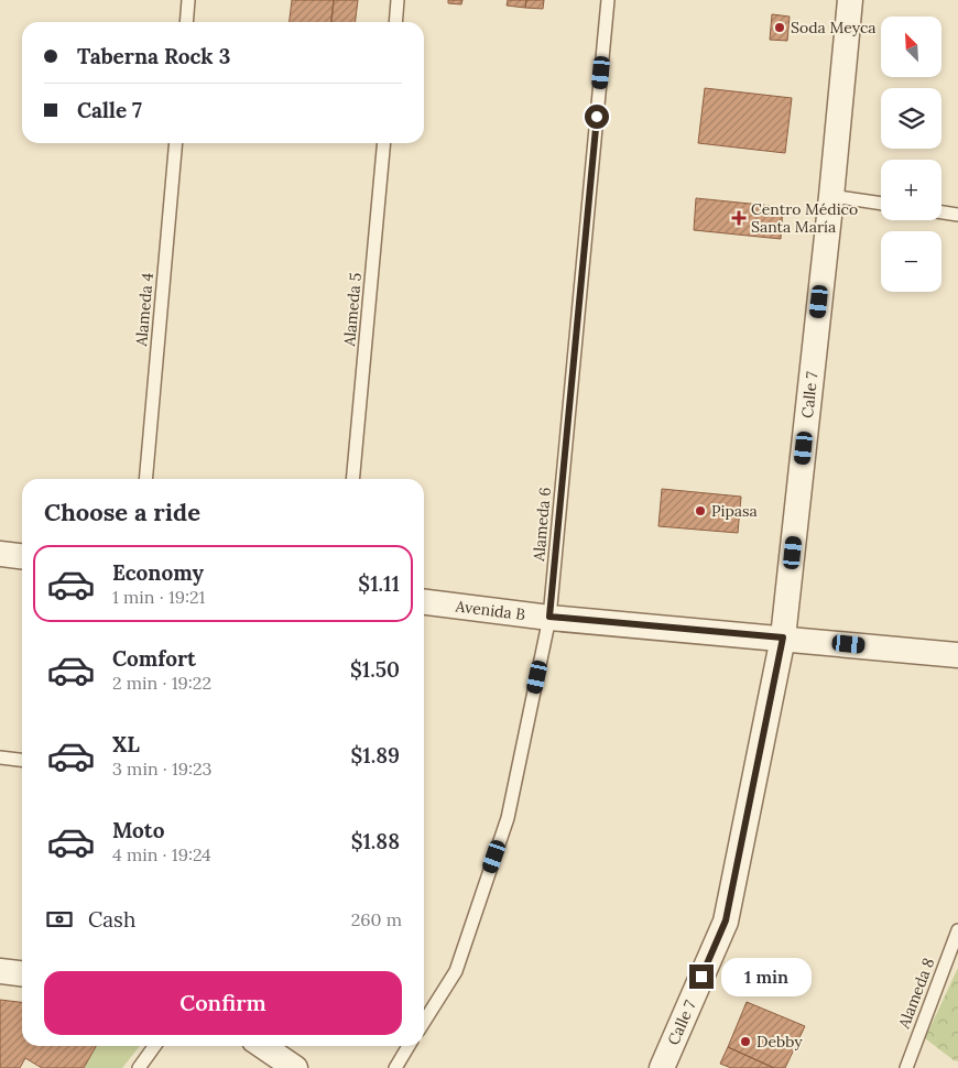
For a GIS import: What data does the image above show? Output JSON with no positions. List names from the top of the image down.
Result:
{
  "streets": {
    "street": ["Calle 7", "Avenida B"],
    "lane": [
      "Alameda 4",
      "Alameda 5",
      "Alameda 6",
      "Alameda 8"
    ]
  },
  "crossings": [
    ["Calle 7", "Avenida B"],
    ["Alameda 6", "Avenida B"]
  ],
  "places": {
    "other": ["Soda Meyca", "Pipasa", "Debby"],
    "health": ["Centro Médico Santa María"]
  },
  "north": "top left",
  "page": {
    "map_buttons": ["+", "−"],
    "banner": ["Taberna Rock 3", "Calle 7"],
    "heading": "Choose a ride",
    "list": [
      {
        "name": "Economy",
        "note": "1 min · 19:21",
        "value": "$1.11"
      },
      {
        "name": "Comfort",
        "note": "2 min · 19:22",
        "value": "$1.50"
      },
      {
        "name": "XL",
        "note": "3 min · 19:23",
        "value": "$1.89"
      },
      {
        "name": "Moto",
        "note": "4 min · 19:24",
        "value": "$1.88"
      }
    ],
    "pay": ["Cash", "260 m"],
    "bubble": "1 min",
    "buttons": "Confirm"
  }
}
